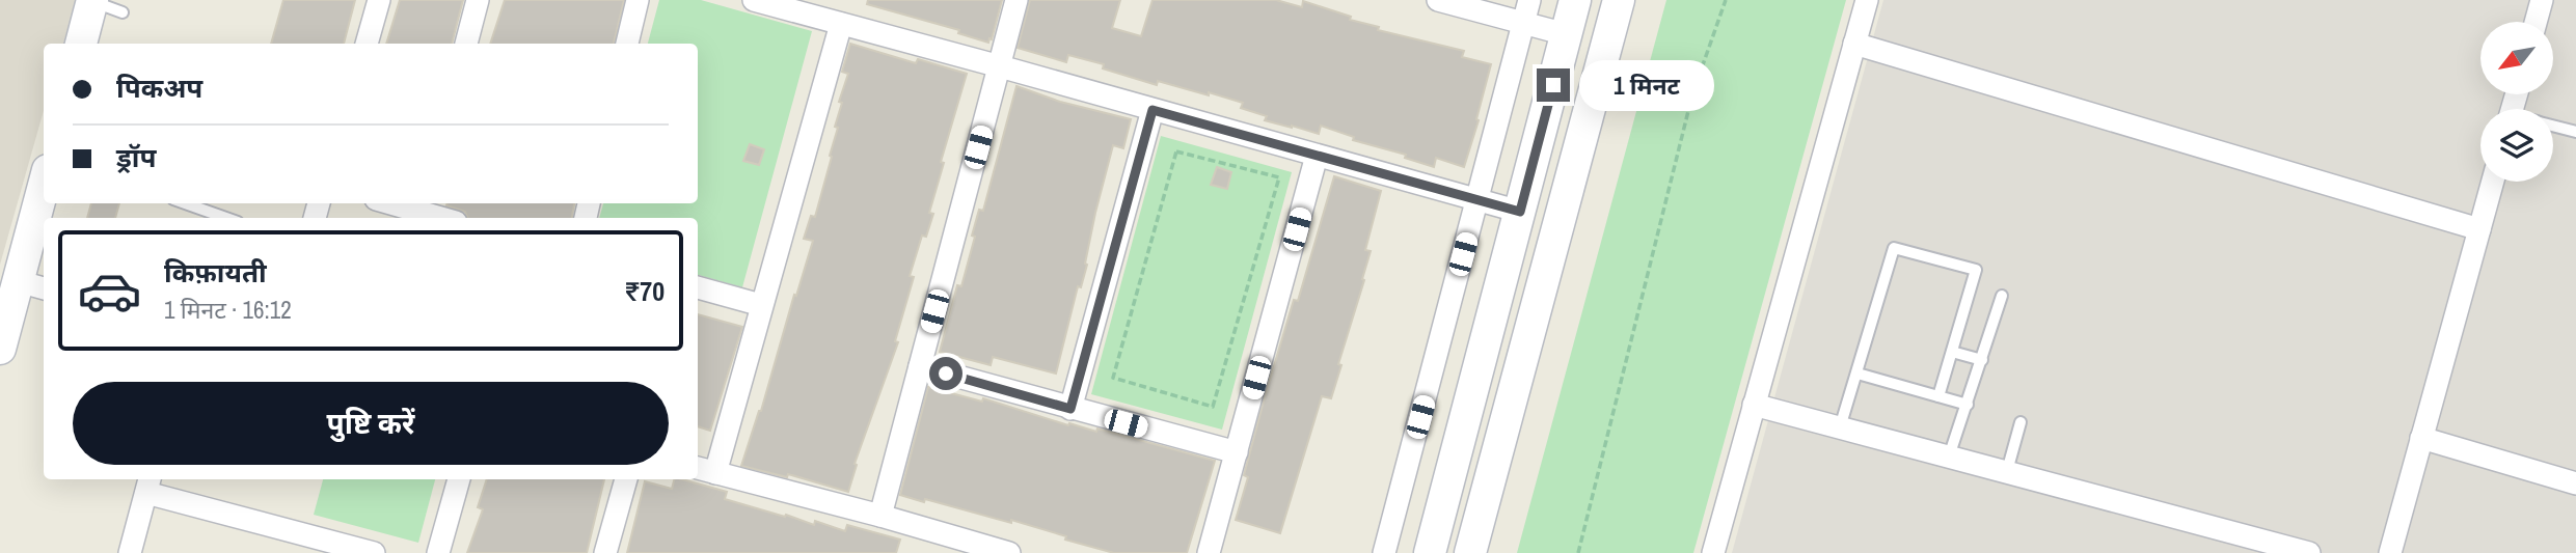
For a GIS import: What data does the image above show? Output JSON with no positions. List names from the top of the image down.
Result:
{
  "north": "bottom left",
  "page": {
    "banner": ["पिकअप", "ड्रॉप"],
    "bubble": "1 मिनट",
    "list": [
      {
        "name": "किफ़ायती",
        "note": "1 मिनट · 16:12",
        "value": "₹70"
      }
    ],
    "buttons": "पुष्टि करें"
  }
}
